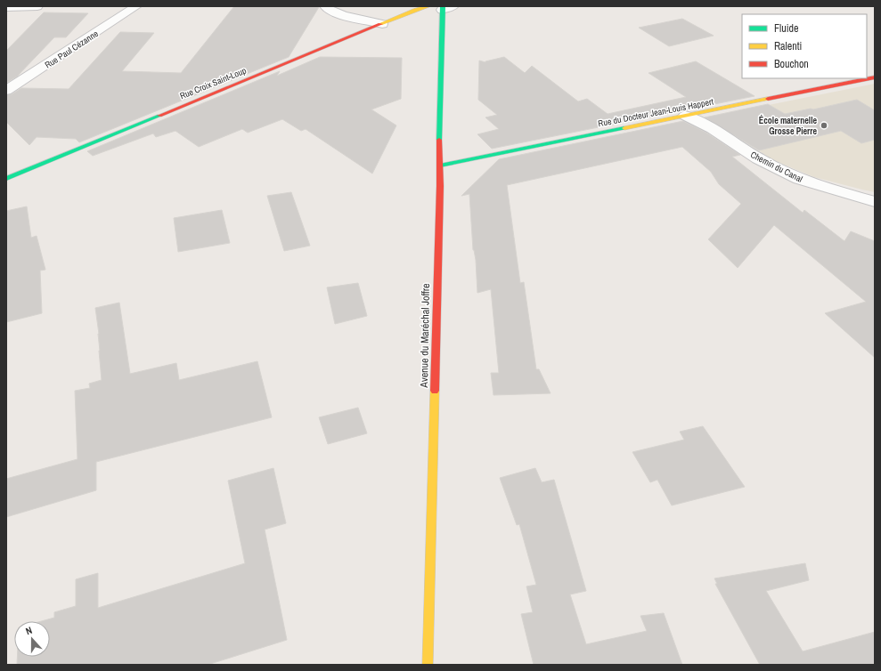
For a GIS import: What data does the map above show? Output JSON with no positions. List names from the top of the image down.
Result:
{
  "streets": {
    "street": [
      "Rue Paul Cézanne",
      "Rue Croix Saint-Loup",
      "Rue du Docteur Jean-Louis Happert",
      "Chemin du Canal",
      "Avenue du Maréchal Joffre"
    ]
  },
  "crossings": [
    ["Rue du Docteur Jean-Louis Happert", "Chemin du Canal"],
    ["Rue du Docteur Jean-Louis Happert", "Avenue du Maréchal Joffre"]
  ],
  "places": ["École maternelle Grosse Pierre"],
  "legend": ["Fluide", "Ralenti", "Bouchon"],
  "north": "top"
}
